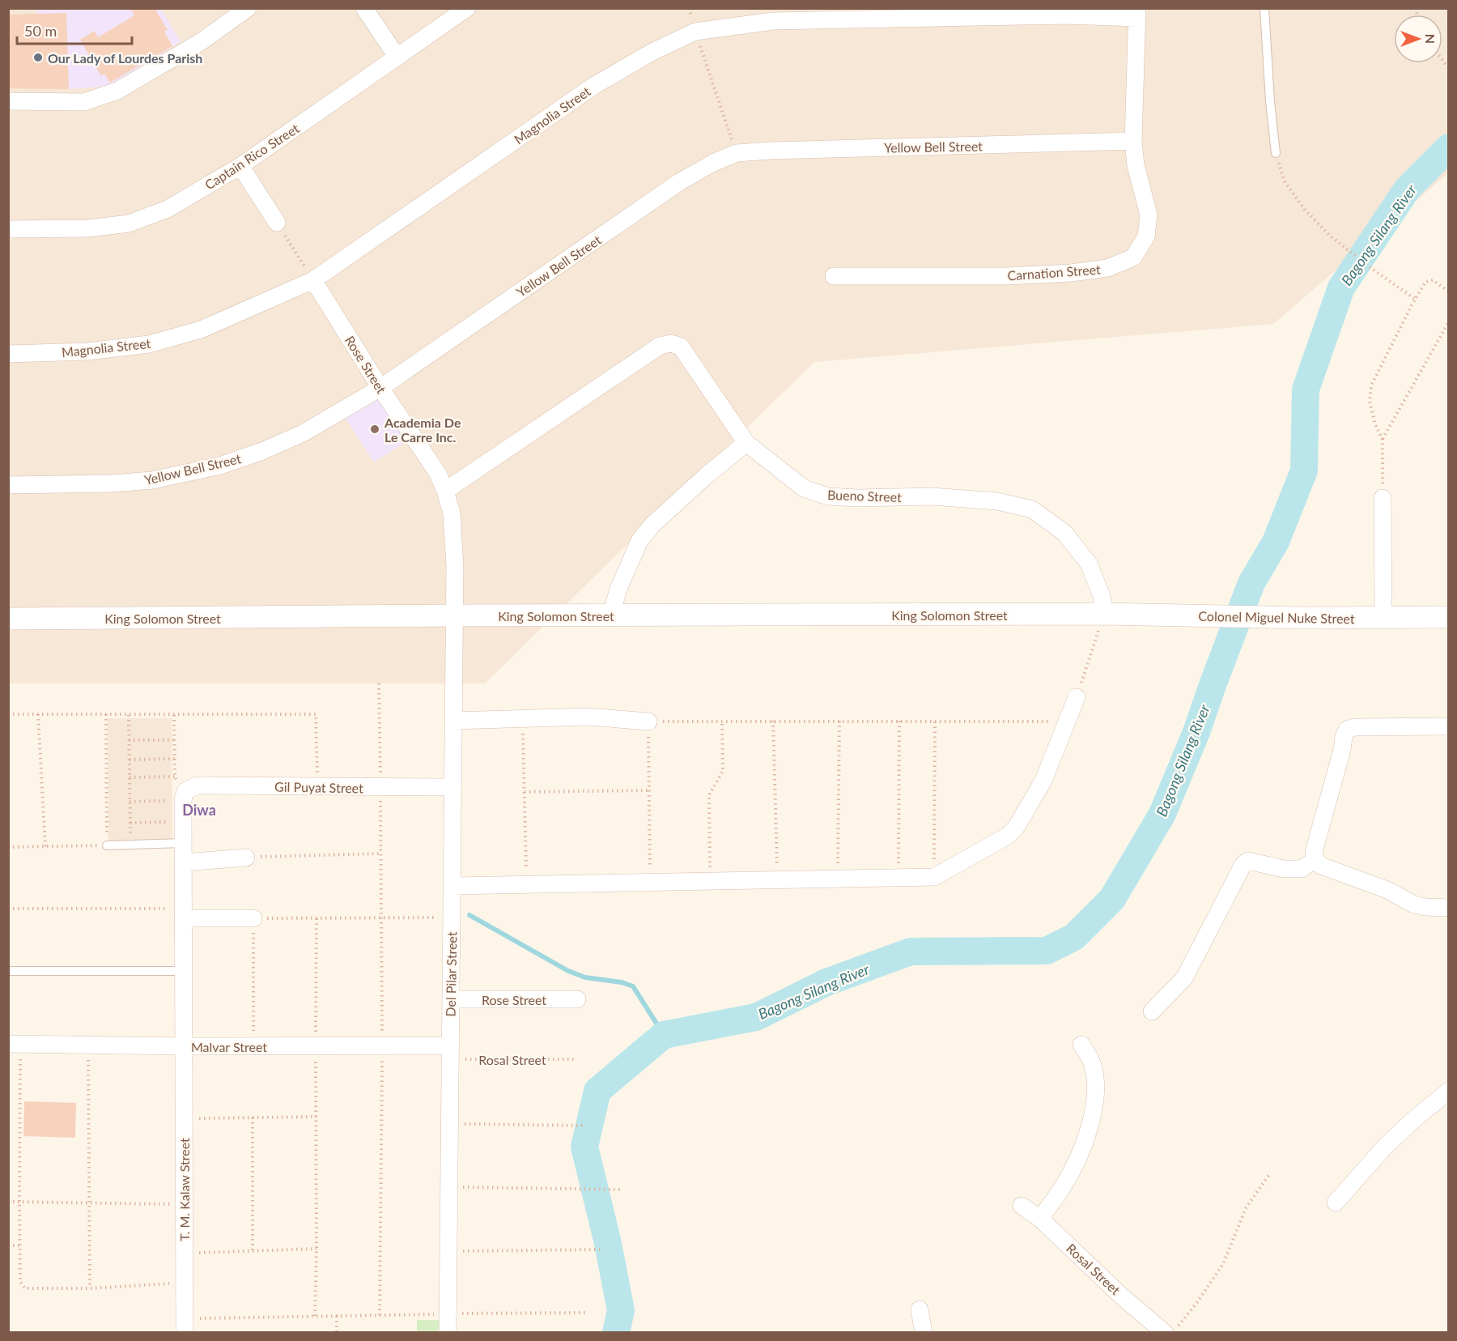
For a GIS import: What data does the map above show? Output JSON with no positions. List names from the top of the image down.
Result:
{
  "streets": {
    "street": [
      "Magnolia Street",
      "Yellow Bell Street",
      "Captain Rico Street",
      "Carnation Street",
      "Rose Street",
      "Bueno Street",
      "King Solomon Street",
      "Colonel Miguel Nuke Street",
      "Gil Puyat Street",
      "Del Pilar Street",
      "Malvar Street",
      "Rosal Street",
      "T. M. Kalaw Street"
    ]
  },
  "crossings": [
    ["Magnolia Street", "Carnation Street"],
    ["Magnolia Street", "Rose Street"],
    ["Yellow Bell Street", "Carnation Street"],
    ["Yellow Bell Street", "Rose Street"],
    ["Rose Street", "Bueno Street"],
    ["Rose Street", "King Solomon Street"],
    ["Rose Street", "Del Pilar Street"],
    ["Bueno Street", "King Solomon Street"],
    ["Bueno Street", "Colonel Miguel Nuke Street"],
    ["King Solomon Street", "Colonel Miguel Nuke Street"],
    ["King Solomon Street", "Del Pilar Street"],
    ["Gil Puyat Street", "Del Pilar Street"],
    ["Gil Puyat Street", "T. M. Kalaw Street"],
    ["Del Pilar Street", "Malvar Street"],
    ["Del Pilar Street", "Rosal Street"],
    ["Malvar Street", "Rosal Street"],
    ["Malvar Street", "T. M. Kalaw Street"]
  ],
  "districts": ["Diwa"],
  "water": ["Bagong Silang River"],
  "places": ["Our Lady of Lourdes Parish", "Academia De Le Carre Inc."],
  "scale_bar": "50 m",
  "north": "right"
}
